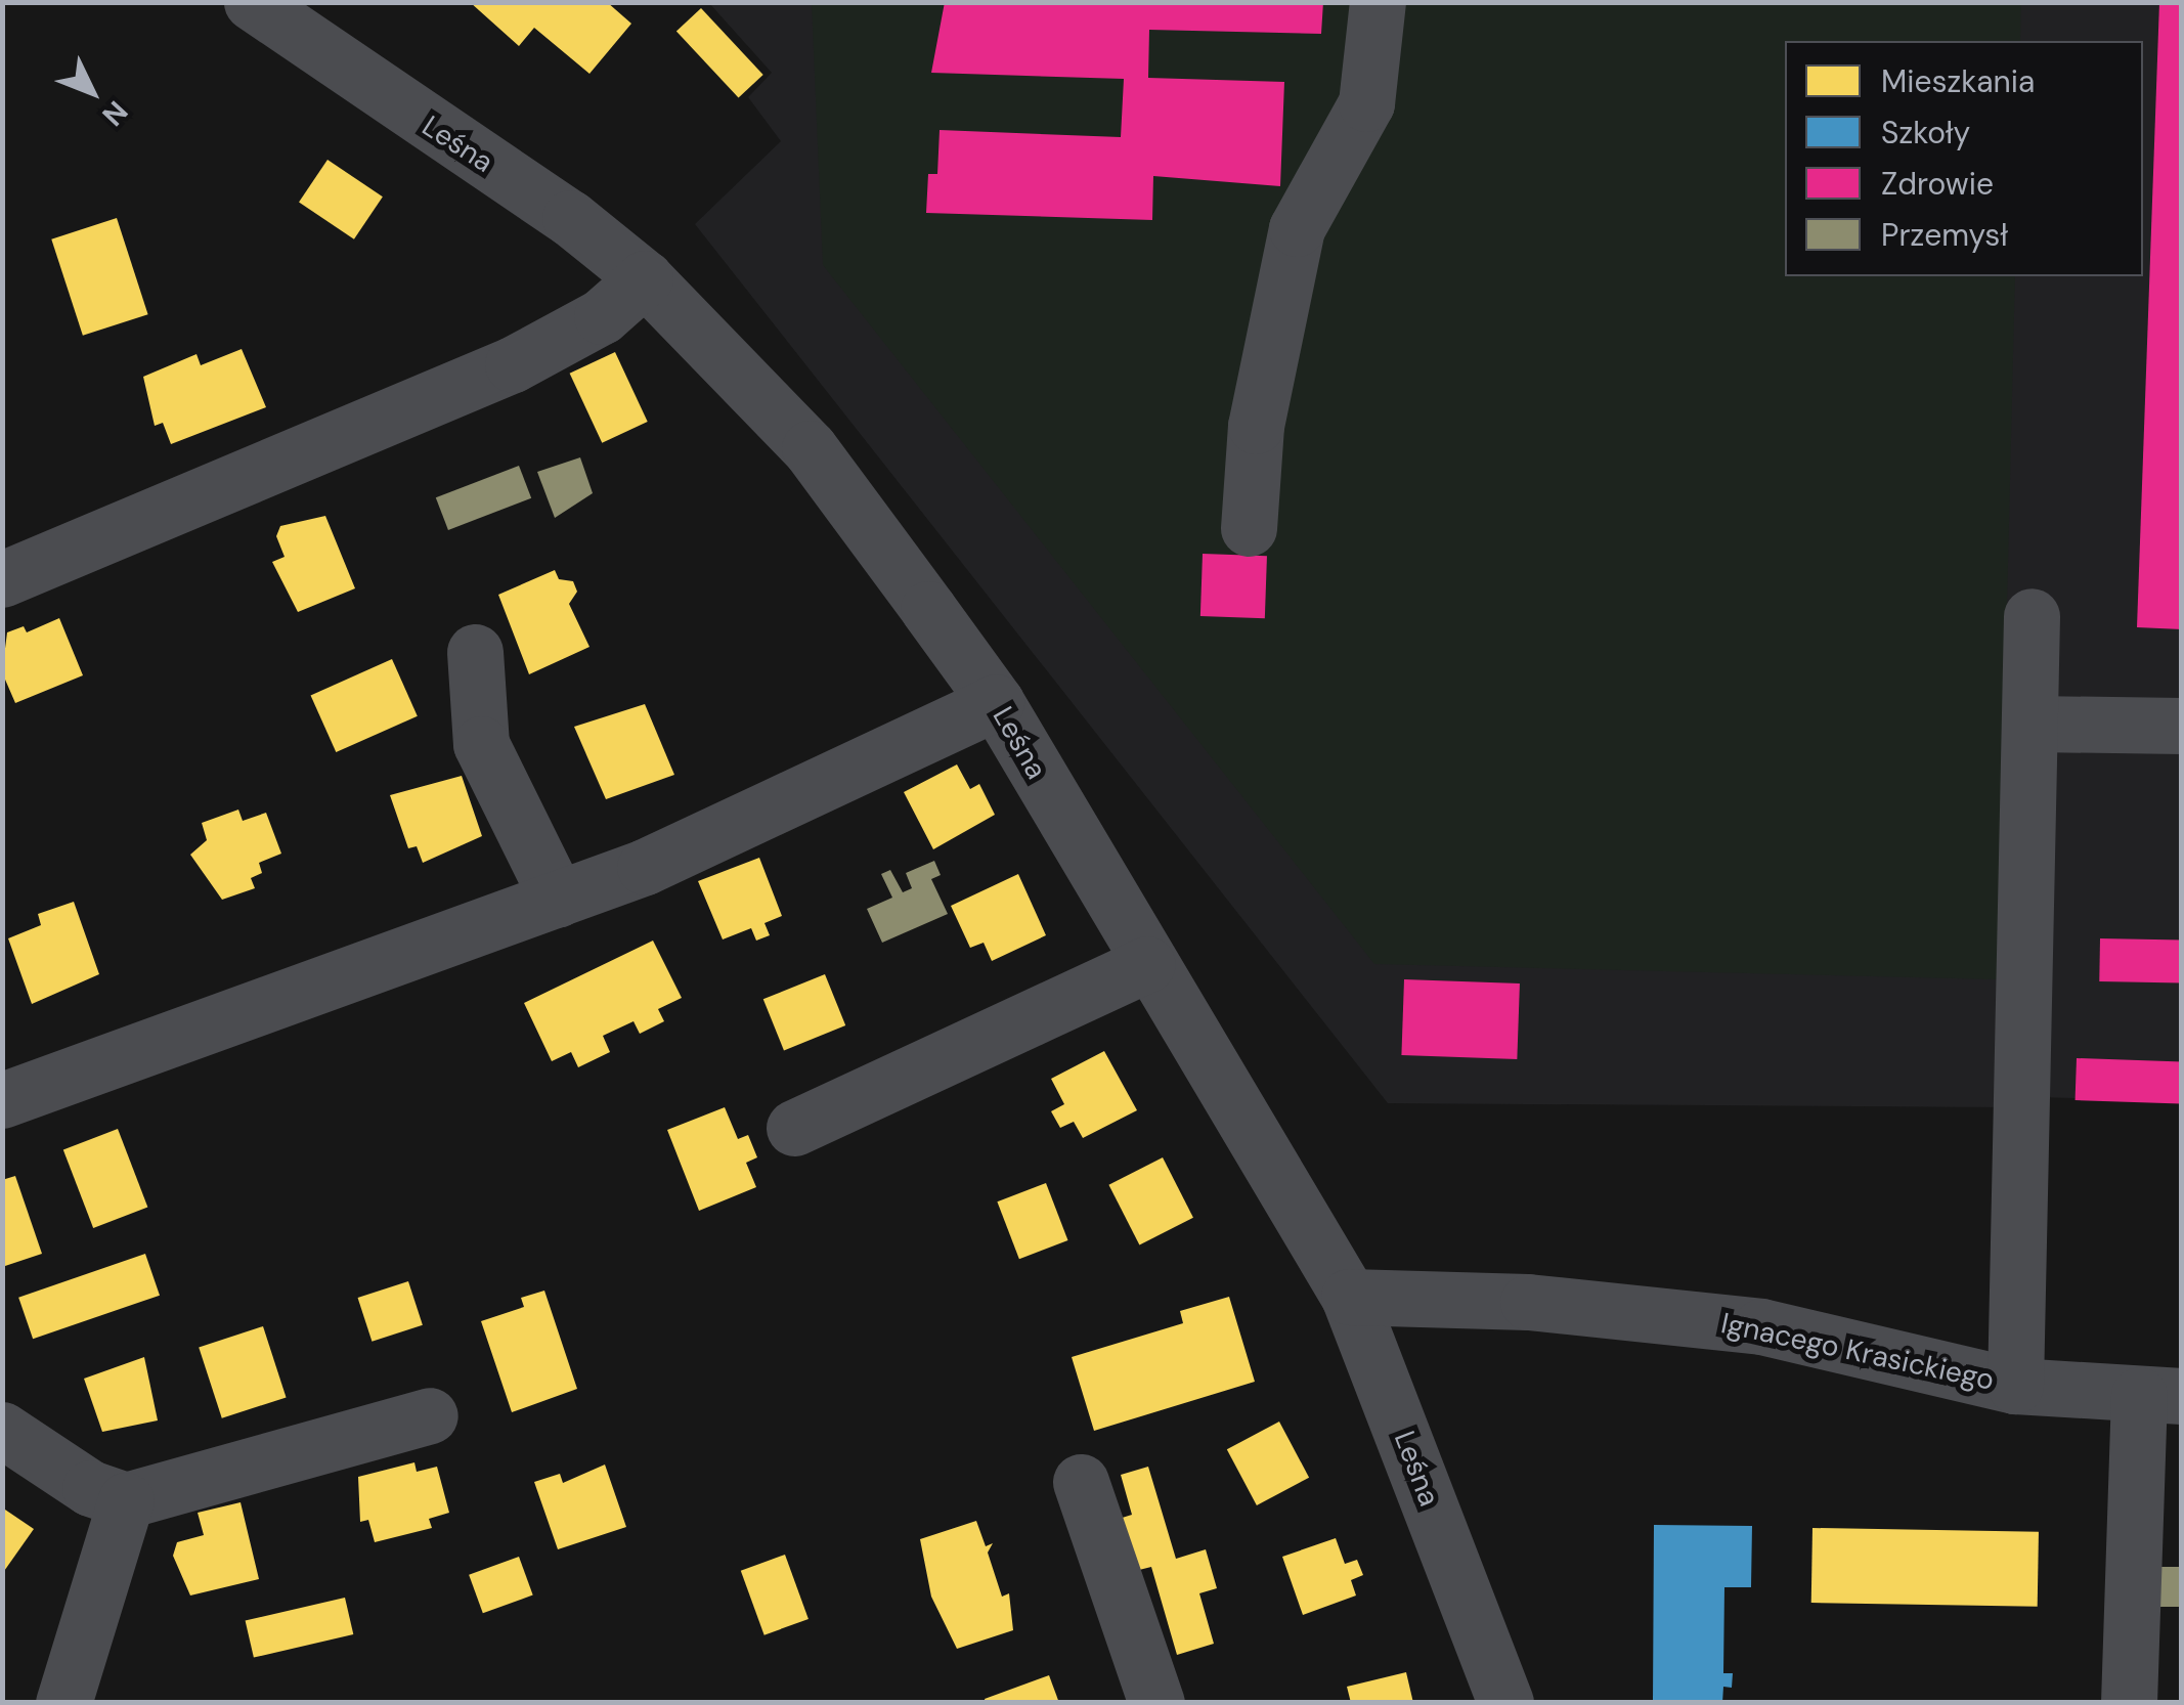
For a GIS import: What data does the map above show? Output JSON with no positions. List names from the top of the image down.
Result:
{
  "streets": {
    "street": ["Leśna", "Ignacego Krasickiego"]
  },
  "crossings": [
    ["Leśna", "Ignacego Krasickiego"]
  ],
  "legend": [
    "Mieszkania",
    "Szkoły",
    "Zdrowie",
    "Przemysł"
  ],
  "north": "bottom right"
}
